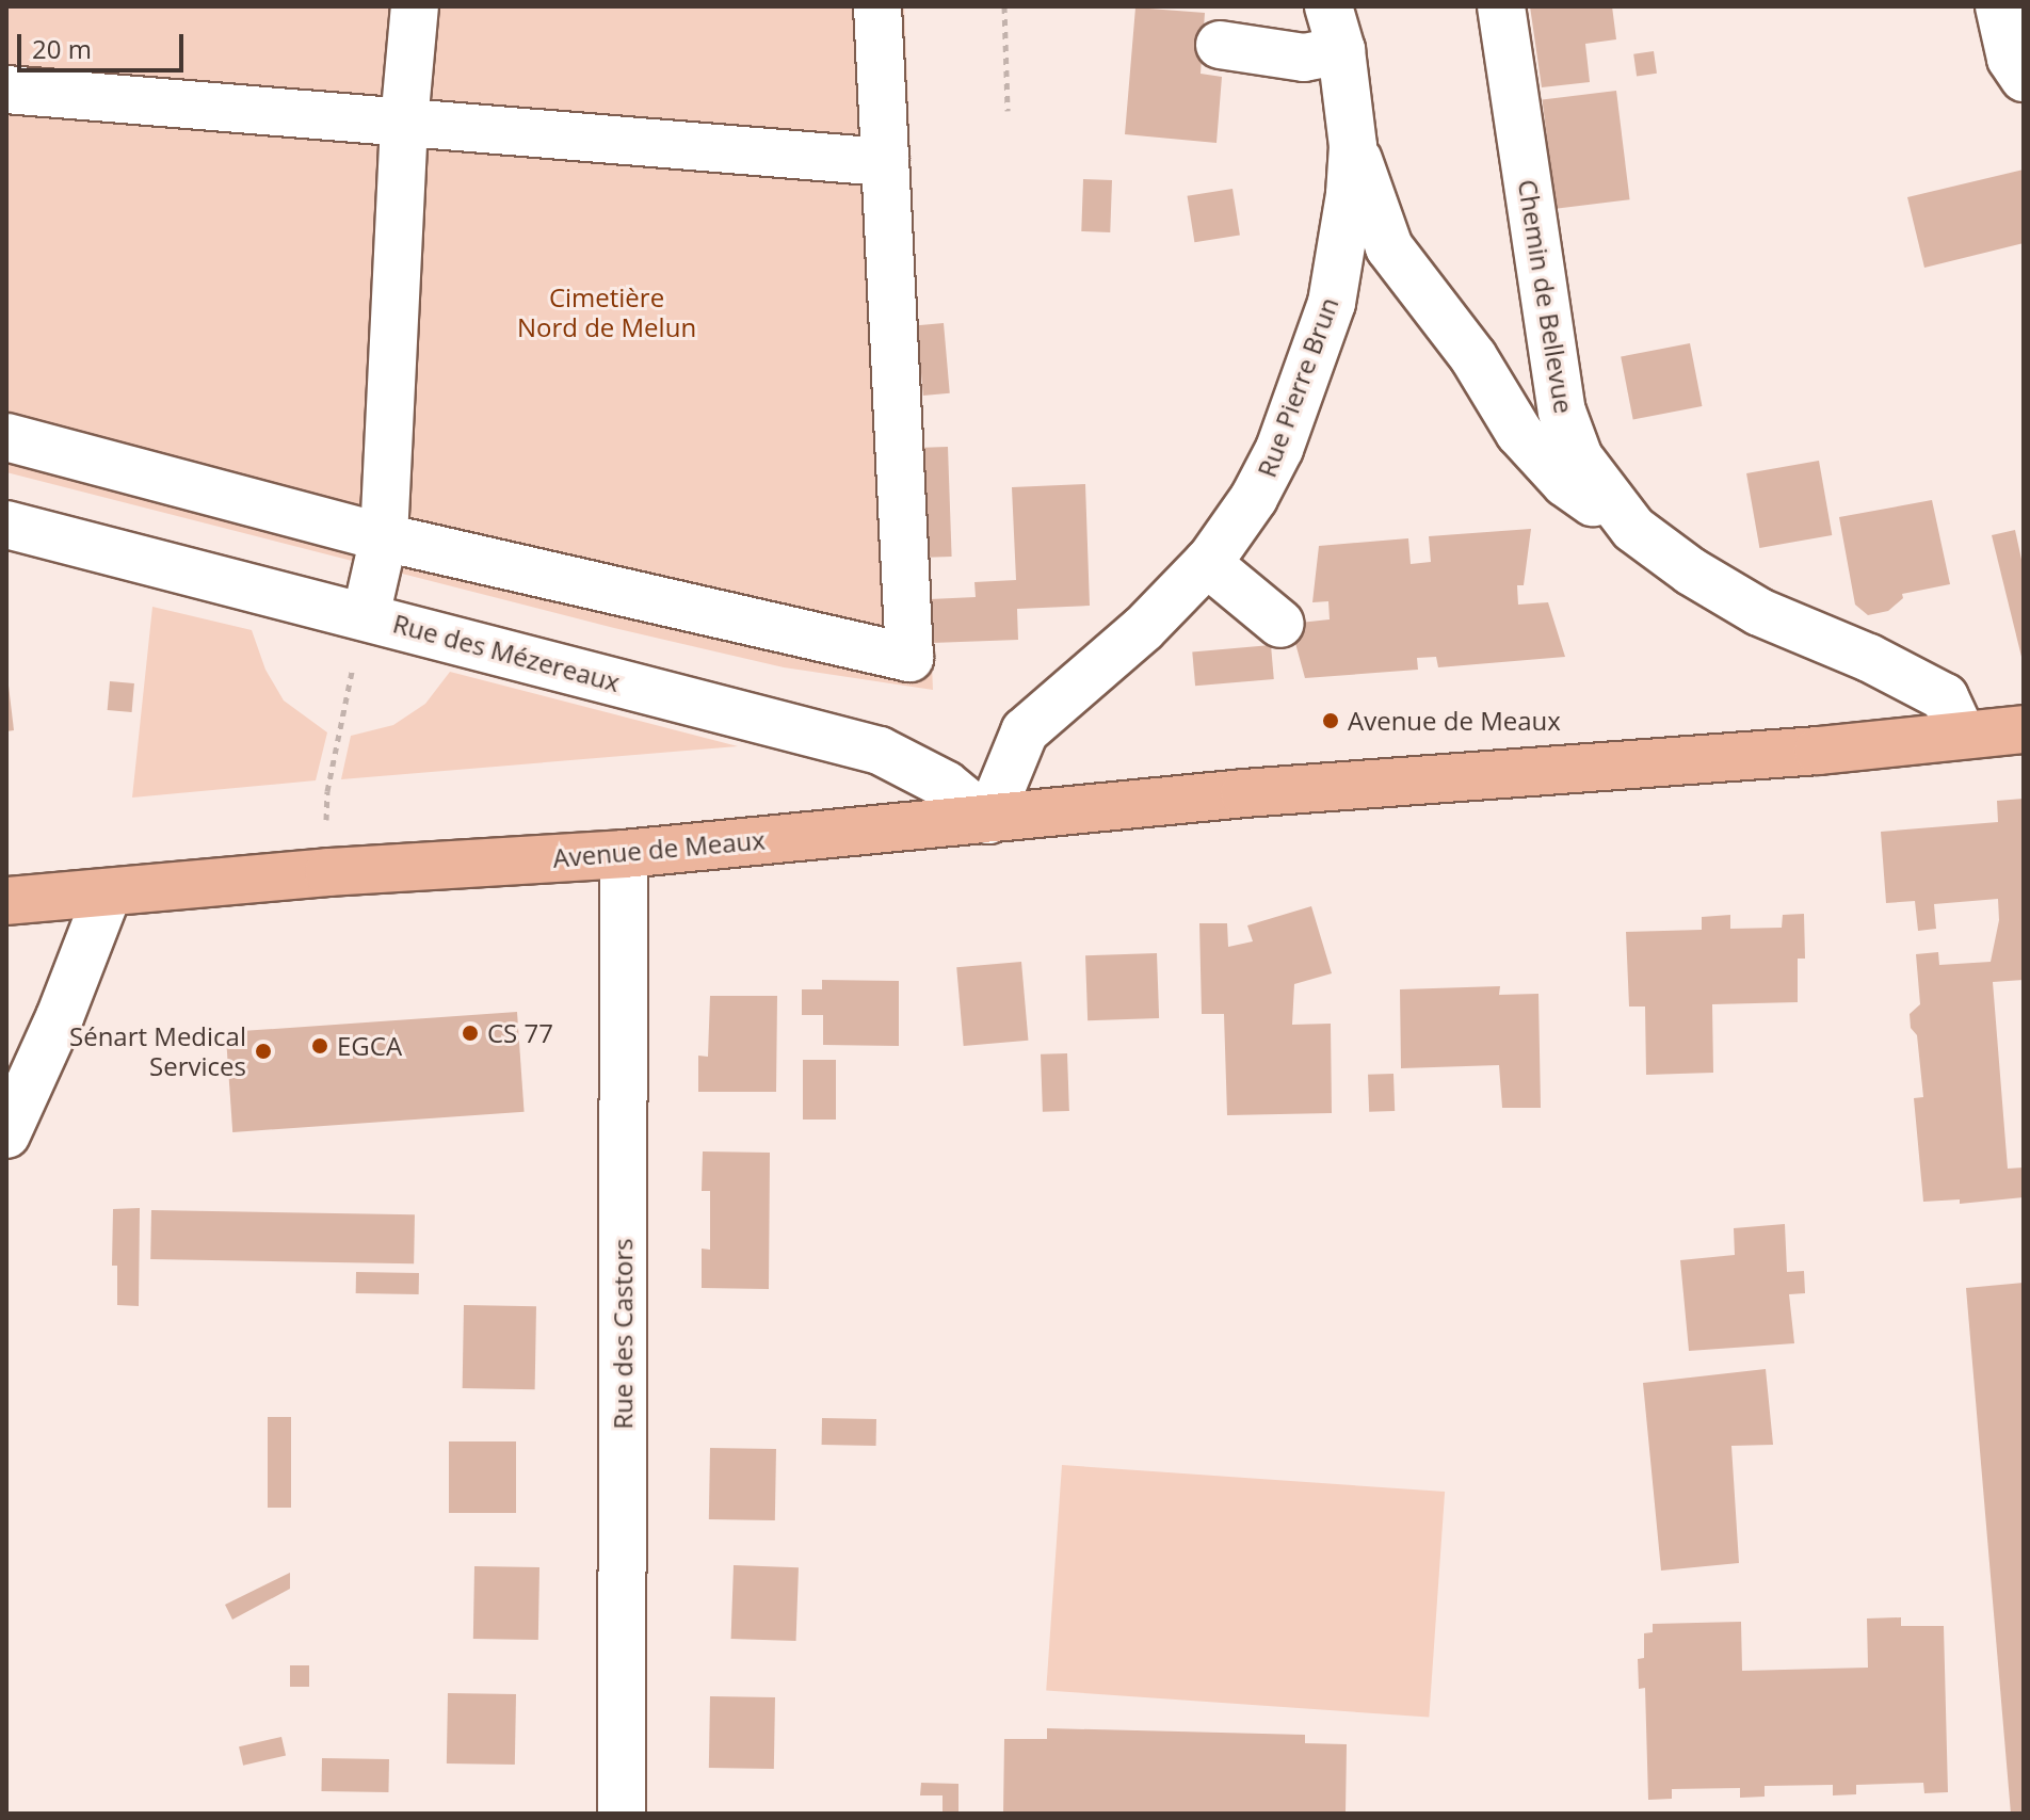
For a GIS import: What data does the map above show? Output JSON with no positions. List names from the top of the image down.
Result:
{
  "streets": {
    "main road": ["Avenue de Meaux"],
    "street": [
      "Chemin de Bellevue",
      "Rue Pierre Brun",
      "Rue des Mézereaux",
      "Rue des Castors"
    ]
  },
  "crossings": [
    ["Chemin de Bellevue", "Avenue de Meaux"],
    ["Rue Pierre Brun", "Rue des Mézereaux"],
    ["Rue Pierre Brun", "Avenue de Meaux"],
    ["Rue des Mézereaux", "Avenue de Meaux"],
    ["Avenue de Meaux", "Rue des Castors"]
  ],
  "parks": ["Cimetière Nord de Melun"],
  "places": [
    "Avenue de Meaux",
    "CS 77",
    "EGCA",
    "Sénart Medical Services"
  ],
  "scale_bar": "20 m"
}
